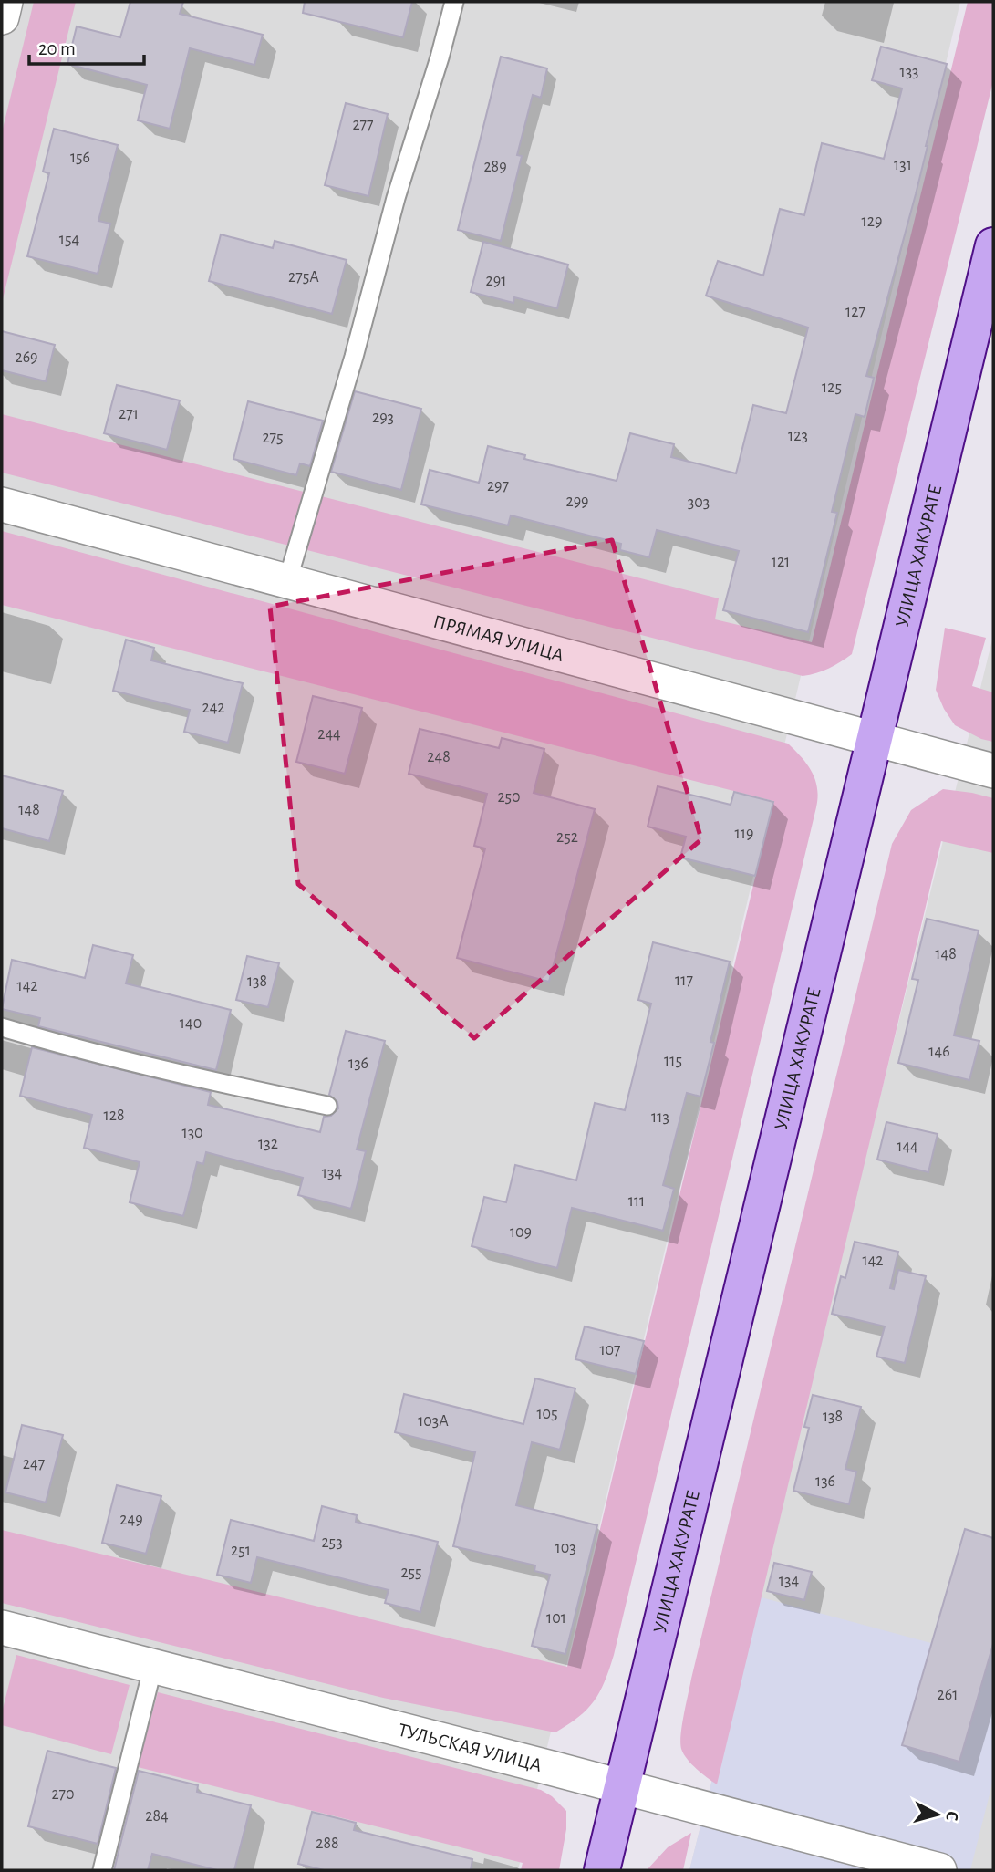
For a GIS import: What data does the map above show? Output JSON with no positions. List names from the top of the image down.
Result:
{
  "streets": {
    "main road": ["УЛИЦА ХАКУРАТЕ"],
    "street": ["ПРЯМАЯ УЛИЦА", "ТУЛЬСКАЯ УЛИЦА"]
  },
  "crossings": [
    ["УЛИЦА ХАКУРАТЕ", "ПРЯМАЯ УЛИЦА"],
    ["УЛИЦА ХАКУРАТЕ", "ТУЛЬСКАЯ УЛИЦА"]
  ],
  "house_numbers": [
    "133",
    "277",
    "156",
    "131",
    "289",
    "129",
    "154",
    "275А",
    "291",
    "127",
    "269",
    "125",
    "271",
    "293",
    "123",
    "275",
    "297",
    "299",
    "303",
    "121",
    "242",
    "244",
    "248",
    "250",
    "148",
    "119",
    "252",
    "148",
    "117",
    "138",
    "142",
    "140",
    "146",
    "115",
    "136",
    "128",
    "113",
    "130",
    "132",
    "144",
    "134",
    "111",
    "109",
    "142",
    "107",
    "105",
    "138",
    "103А",
    "247",
    "136",
    "249",
    "253",
    "103",
    "251",
    "255",
    "134",
    "101",
    "261",
    "270",
    "284",
    "288"
  ],
  "scale_bar": "20 m",
  "north": "right"
}
